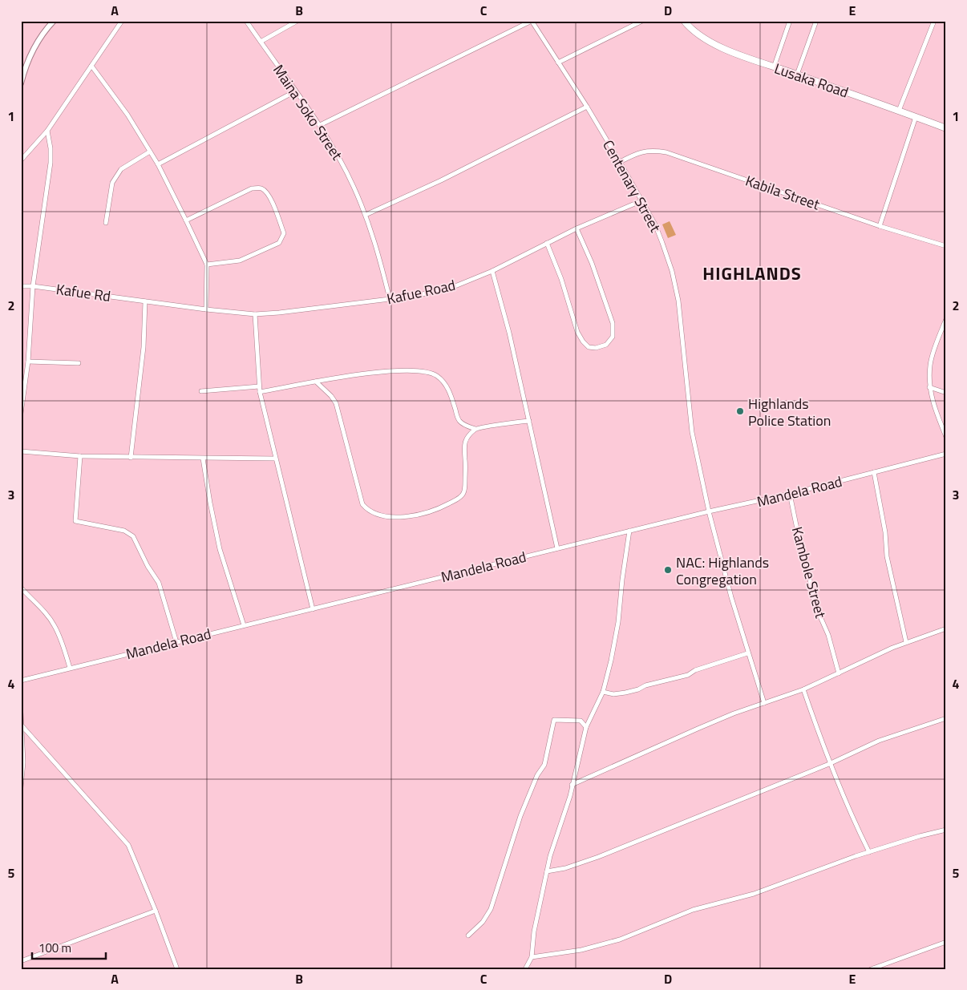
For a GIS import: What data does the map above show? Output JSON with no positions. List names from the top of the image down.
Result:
{
  "streets": {
    "highway": ["Lusaka Road"],
    "street": [
      "Maina Soko Street",
      "Centenary Street",
      "Kabila Street",
      "Kafue Road",
      "Kafue Rd",
      "Mandela Road",
      "Kambole Street"
    ]
  },
  "crossings": [
    ["Maina Soko Street", "Kafue Road"],
    ["Centenary Street", "Kabila Street"],
    ["Centenary Street", "Kafue Road"],
    ["Centenary Street", "Mandela Road"],
    ["Kafue Road", "Kafue Rd"],
    ["Mandela Road", "Kambole Street"]
  ],
  "districts": ["HIGHLANDS"],
  "places": ["Highlands Police Station", "NAC: Highlands Congregation"],
  "scale_bar": "100 m",
  "grid": {
    "columns": [
      "A",
      "B",
      "C",
      "D",
      "E"
    ],
    "rows": [
      "1",
      "2",
      "3",
      "4",
      "5"
    ]
  }
}
